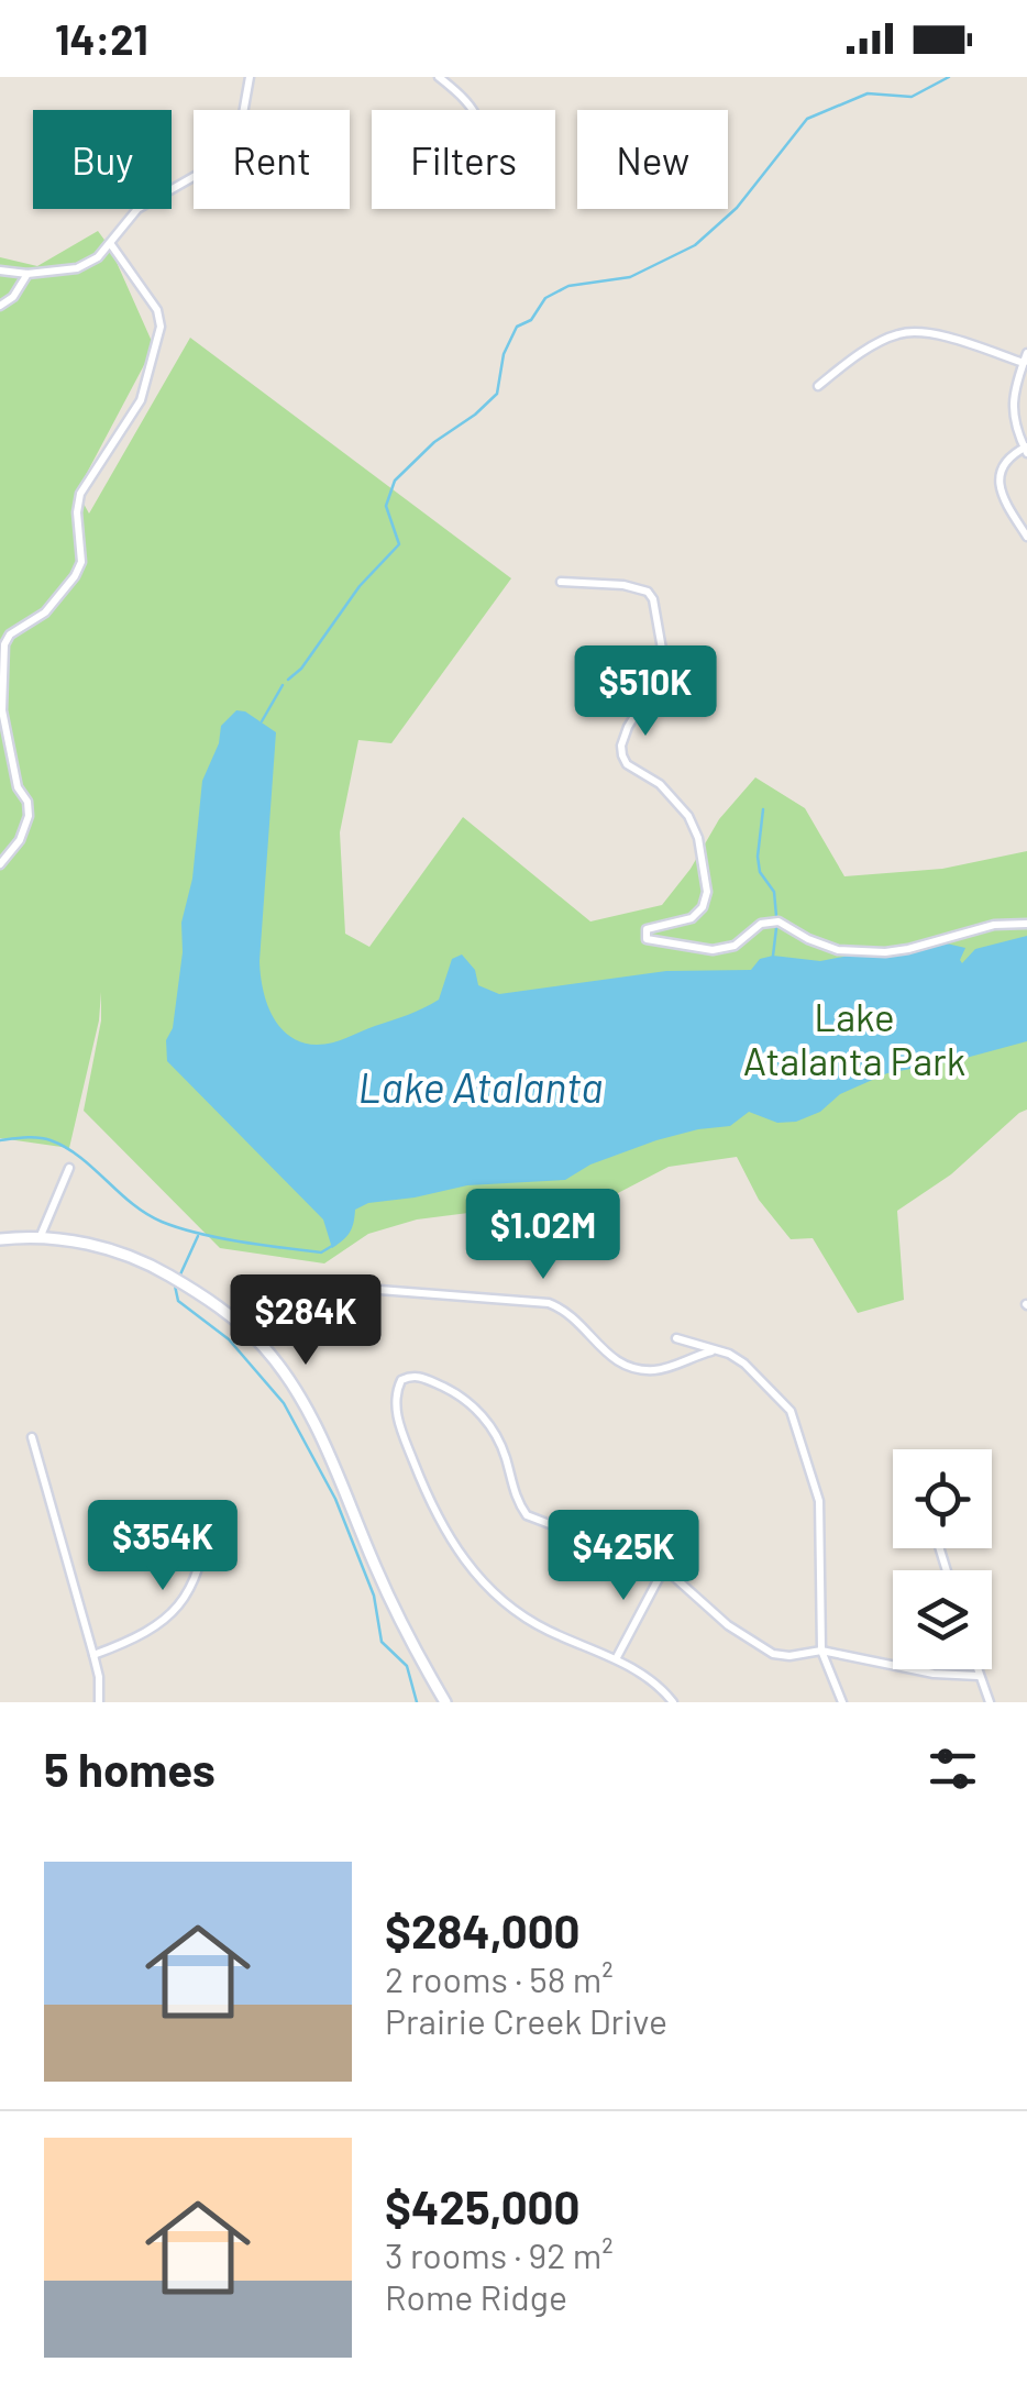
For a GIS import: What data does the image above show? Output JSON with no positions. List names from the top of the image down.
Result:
{
  "water": ["Lake Atalanta"],
  "parks": ["Lake Atalanta Park"],
  "page": {
    "status": "14:21",
    "chip": [
      "Buy",
      "Rent",
      "Filters",
      "New"
    ],
    "price": [
      "$510K",
      "$1.02M",
      "$284K",
      "$354K",
      "$425K"
    ],
    "heading": "5 homes",
    "list": [
      {
        "name": "$284,000",
        "note": "2 rooms · 58 m² · Prairie Creek Drive"
      },
      {
        "name": "$425,000",
        "note": "3 rooms · 92 m² · Rome Ridge"
      }
    ]
  }
}
